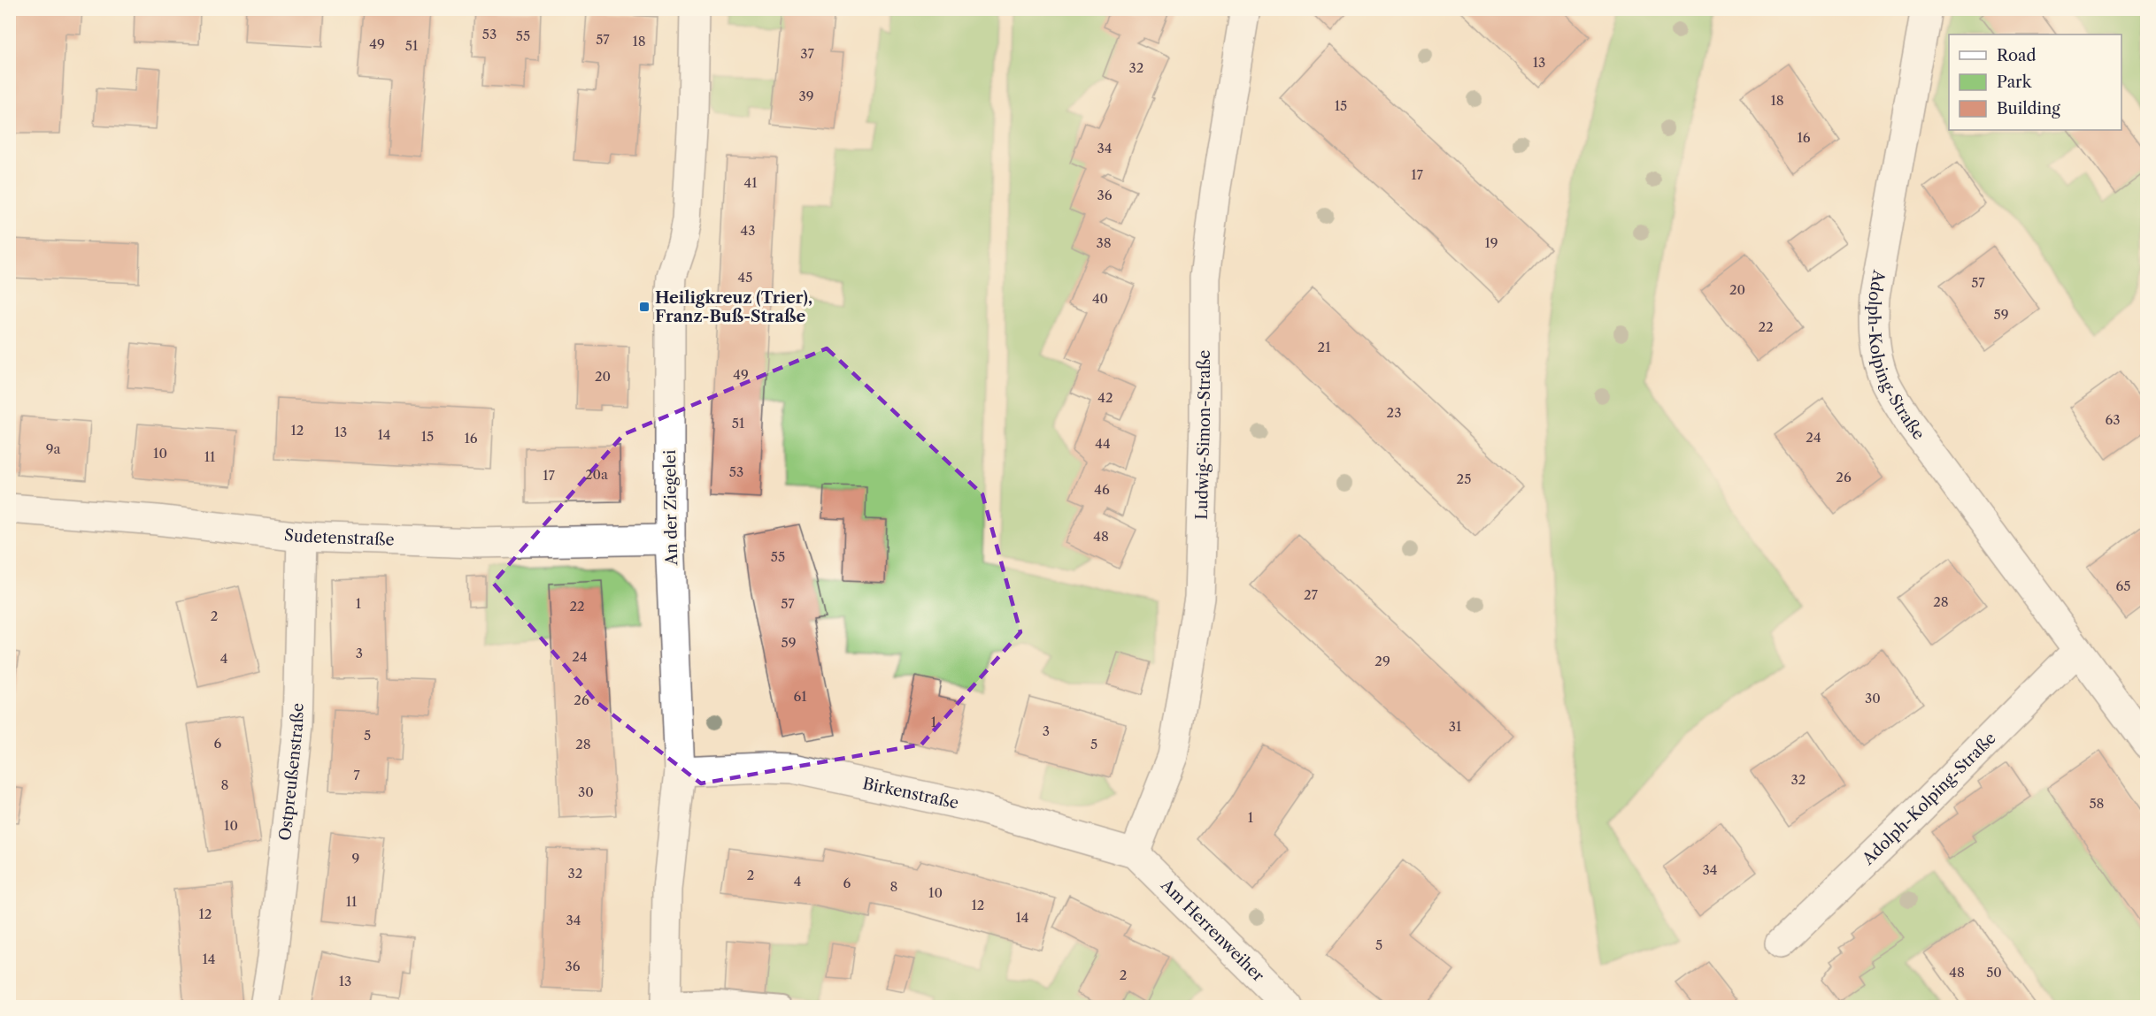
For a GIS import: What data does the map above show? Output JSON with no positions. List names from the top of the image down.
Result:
{
  "streets": {
    "street": [
      "Adolph-Kolping-Straße",
      "Ludwig-Simon-Straße",
      "An der Ziegelei",
      "Sudetenstraße",
      "Ostpreußenstraße",
      "Birkenstraße",
      "Am Herrenweiher"
    ]
  },
  "crossings": [
    ["Ludwig-Simon-Straße", "Birkenstraße"],
    ["Ludwig-Simon-Straße", "Am Herrenweiher"],
    ["An der Ziegelei", "Sudetenstraße"],
    ["An der Ziegelei", "Birkenstraße"],
    ["Sudetenstraße", "Ostpreußenstraße"],
    ["Birkenstraße", "Am Herrenweiher"]
  ],
  "places": {
    "transit": ["Heiligkreuz (Trier), Franz-Buß-Straße"]
  },
  "house_numbers": [
    "53",
    "55",
    "57",
    "18",
    "49",
    "51",
    "37",
    "13",
    "32",
    "39",
    "18",
    "15",
    "16",
    "34",
    "17",
    "41",
    "36",
    "43",
    "38",
    "19",
    "45",
    "57",
    "20",
    "40",
    "59",
    "22",
    "21",
    "49",
    "20",
    "42",
    "23",
    "63",
    "51",
    "12",
    "13",
    "14",
    "15",
    "24",
    "16",
    "44",
    "9a",
    "10",
    "11",
    "53",
    "20a",
    "17",
    "26",
    "25",
    "46",
    "48",
    "55",
    "65",
    "27",
    "28",
    "1",
    "57",
    "22",
    "2",
    "59",
    "3",
    "24",
    "4",
    "29",
    "61",
    "30",
    "26",
    "1",
    "31",
    "3",
    "5",
    "6",
    "28",
    "5",
    "7",
    "32",
    "8",
    "30",
    "58",
    "1",
    "10",
    "9",
    "34",
    "32",
    "2",
    "4",
    "6",
    "8",
    "10",
    "11",
    "12",
    "12",
    "14",
    "34",
    "5",
    "14",
    "36",
    "48",
    "50",
    "2",
    "13"
  ],
  "legend": ["Road", "Park", "Building"]
}
